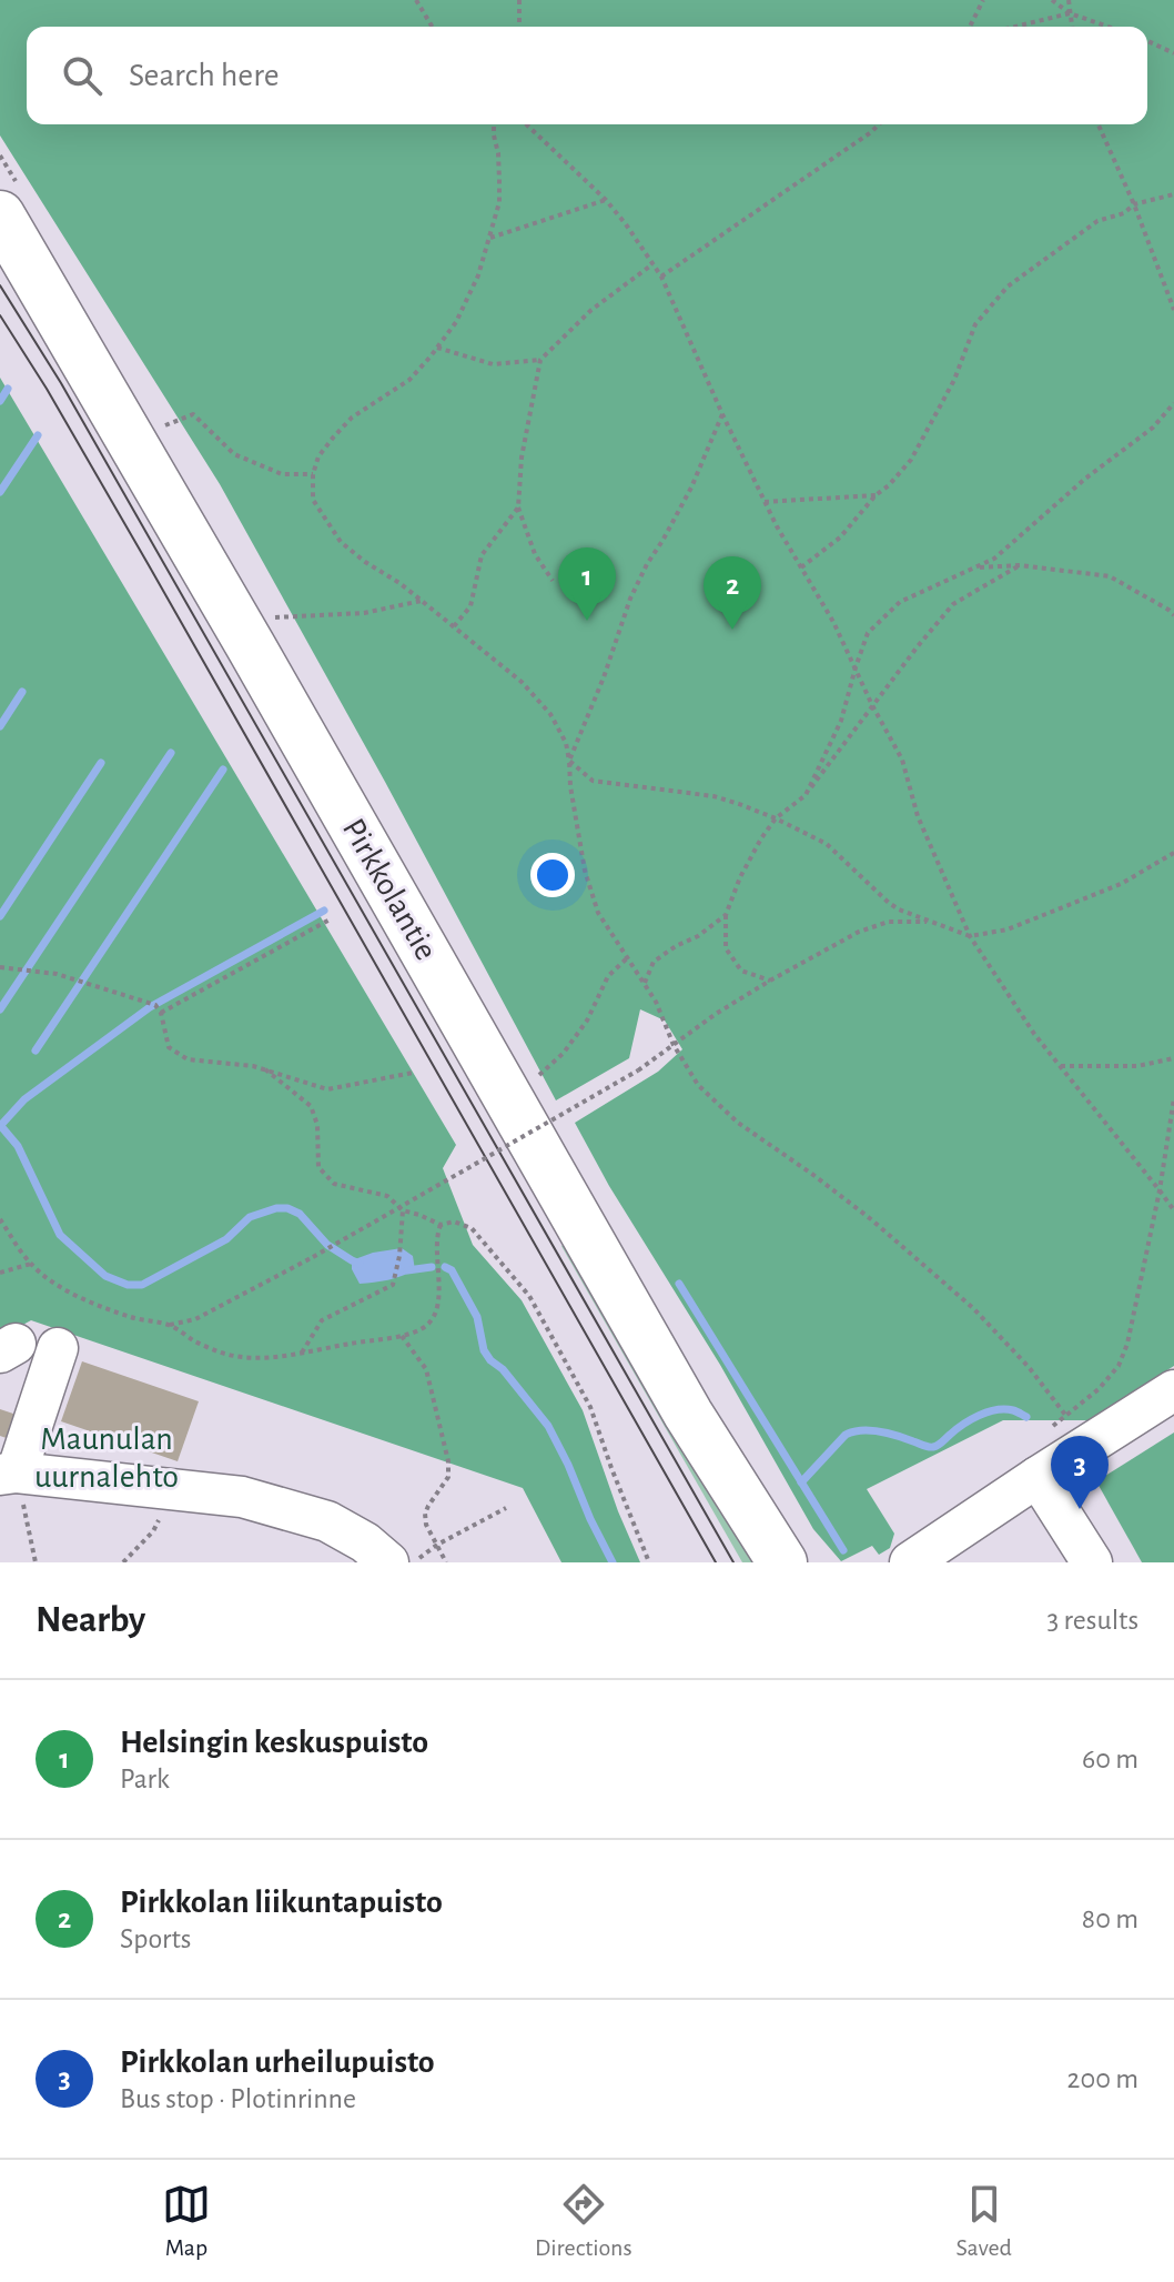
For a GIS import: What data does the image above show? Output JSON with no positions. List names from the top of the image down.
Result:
{
  "streets": {
    "main road": ["Pirkkolantie"]
  },
  "parks": ["Maunulan uurnalehto"],
  "page": {
    "search": "Search here",
    "pins": ["1", "2", "3"],
    "heading": ["Nearby", "3 results"],
    "list": [
      {
        "mark": "1",
        "name": "Helsingin keskuspuisto",
        "note": "Park",
        "value": "60 m"
      },
      {
        "mark": "2",
        "name": "Pirkkolan liikuntapuisto",
        "note": "Sports",
        "value": "80 m"
      },
      {
        "mark": "3",
        "name": "Pirkkolan urheilupuisto",
        "note": "Bus stop · Plotinrinne",
        "value": "200 m"
      }
    ],
    "nav": ["Map", "Directions", "Saved"]
  }
}
